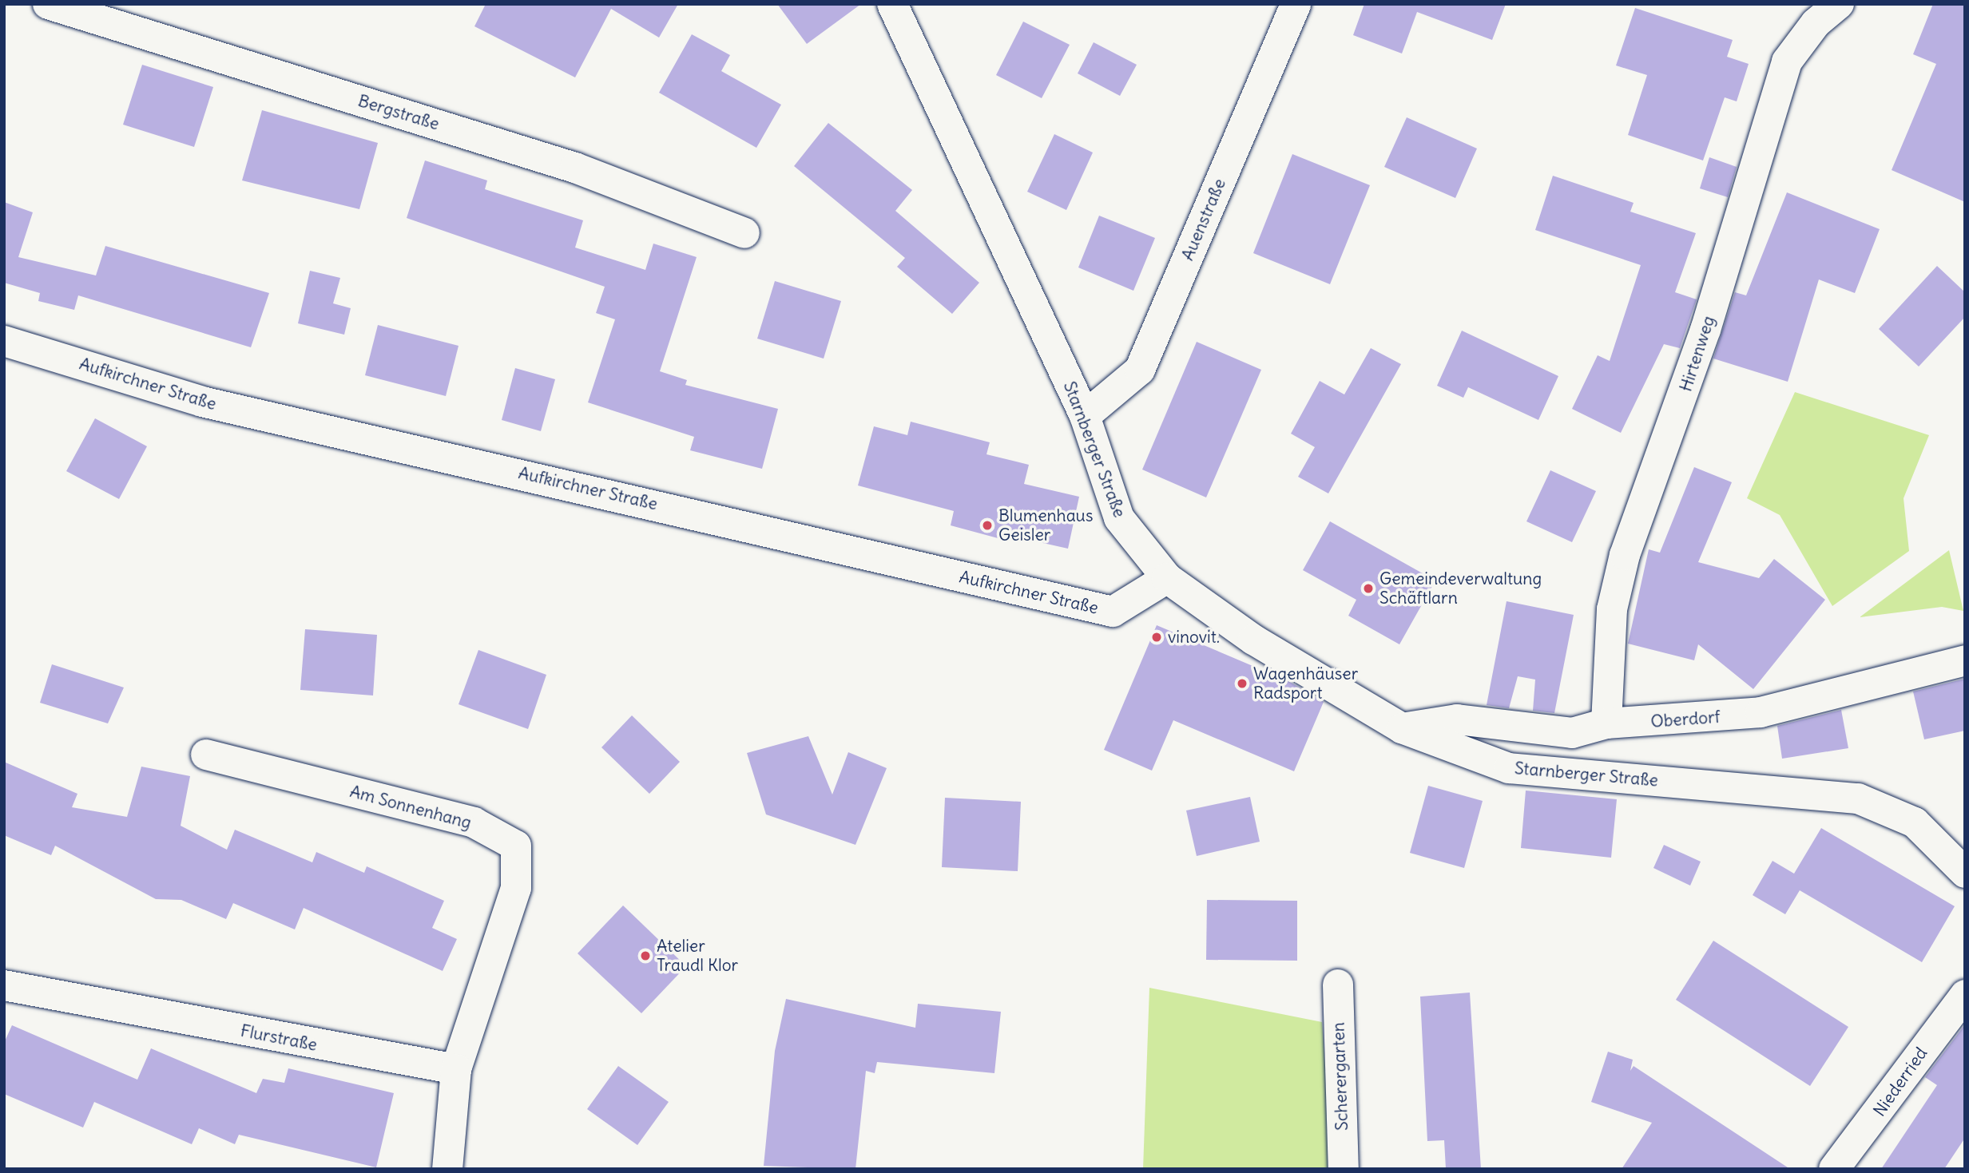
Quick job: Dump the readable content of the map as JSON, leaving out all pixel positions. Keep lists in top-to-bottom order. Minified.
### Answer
{"streets":{"street":["Bergstraße","Auenstraße","Hirtenweg","Aufkirchner Straße","Starnberger Straße","Oberdorf","Am Sonnenhang","Flurstraße","Scherergarten","Niederried"]},"crossings":[["Auenstraße","Starnberger Straße"],["Hirtenweg","Oberdorf"],["Aufkirchner Straße","Starnberger Straße"],["Starnberger Straße","Oberdorf"],["Am Sonnenhang","Flurstraße"]],"places":["Blumenhaus Geisler","Gemeindeverwaltung Schäftlarn","vinovit.","Wagenhäuser Radsport","Atelier Traudl Klor"]}
